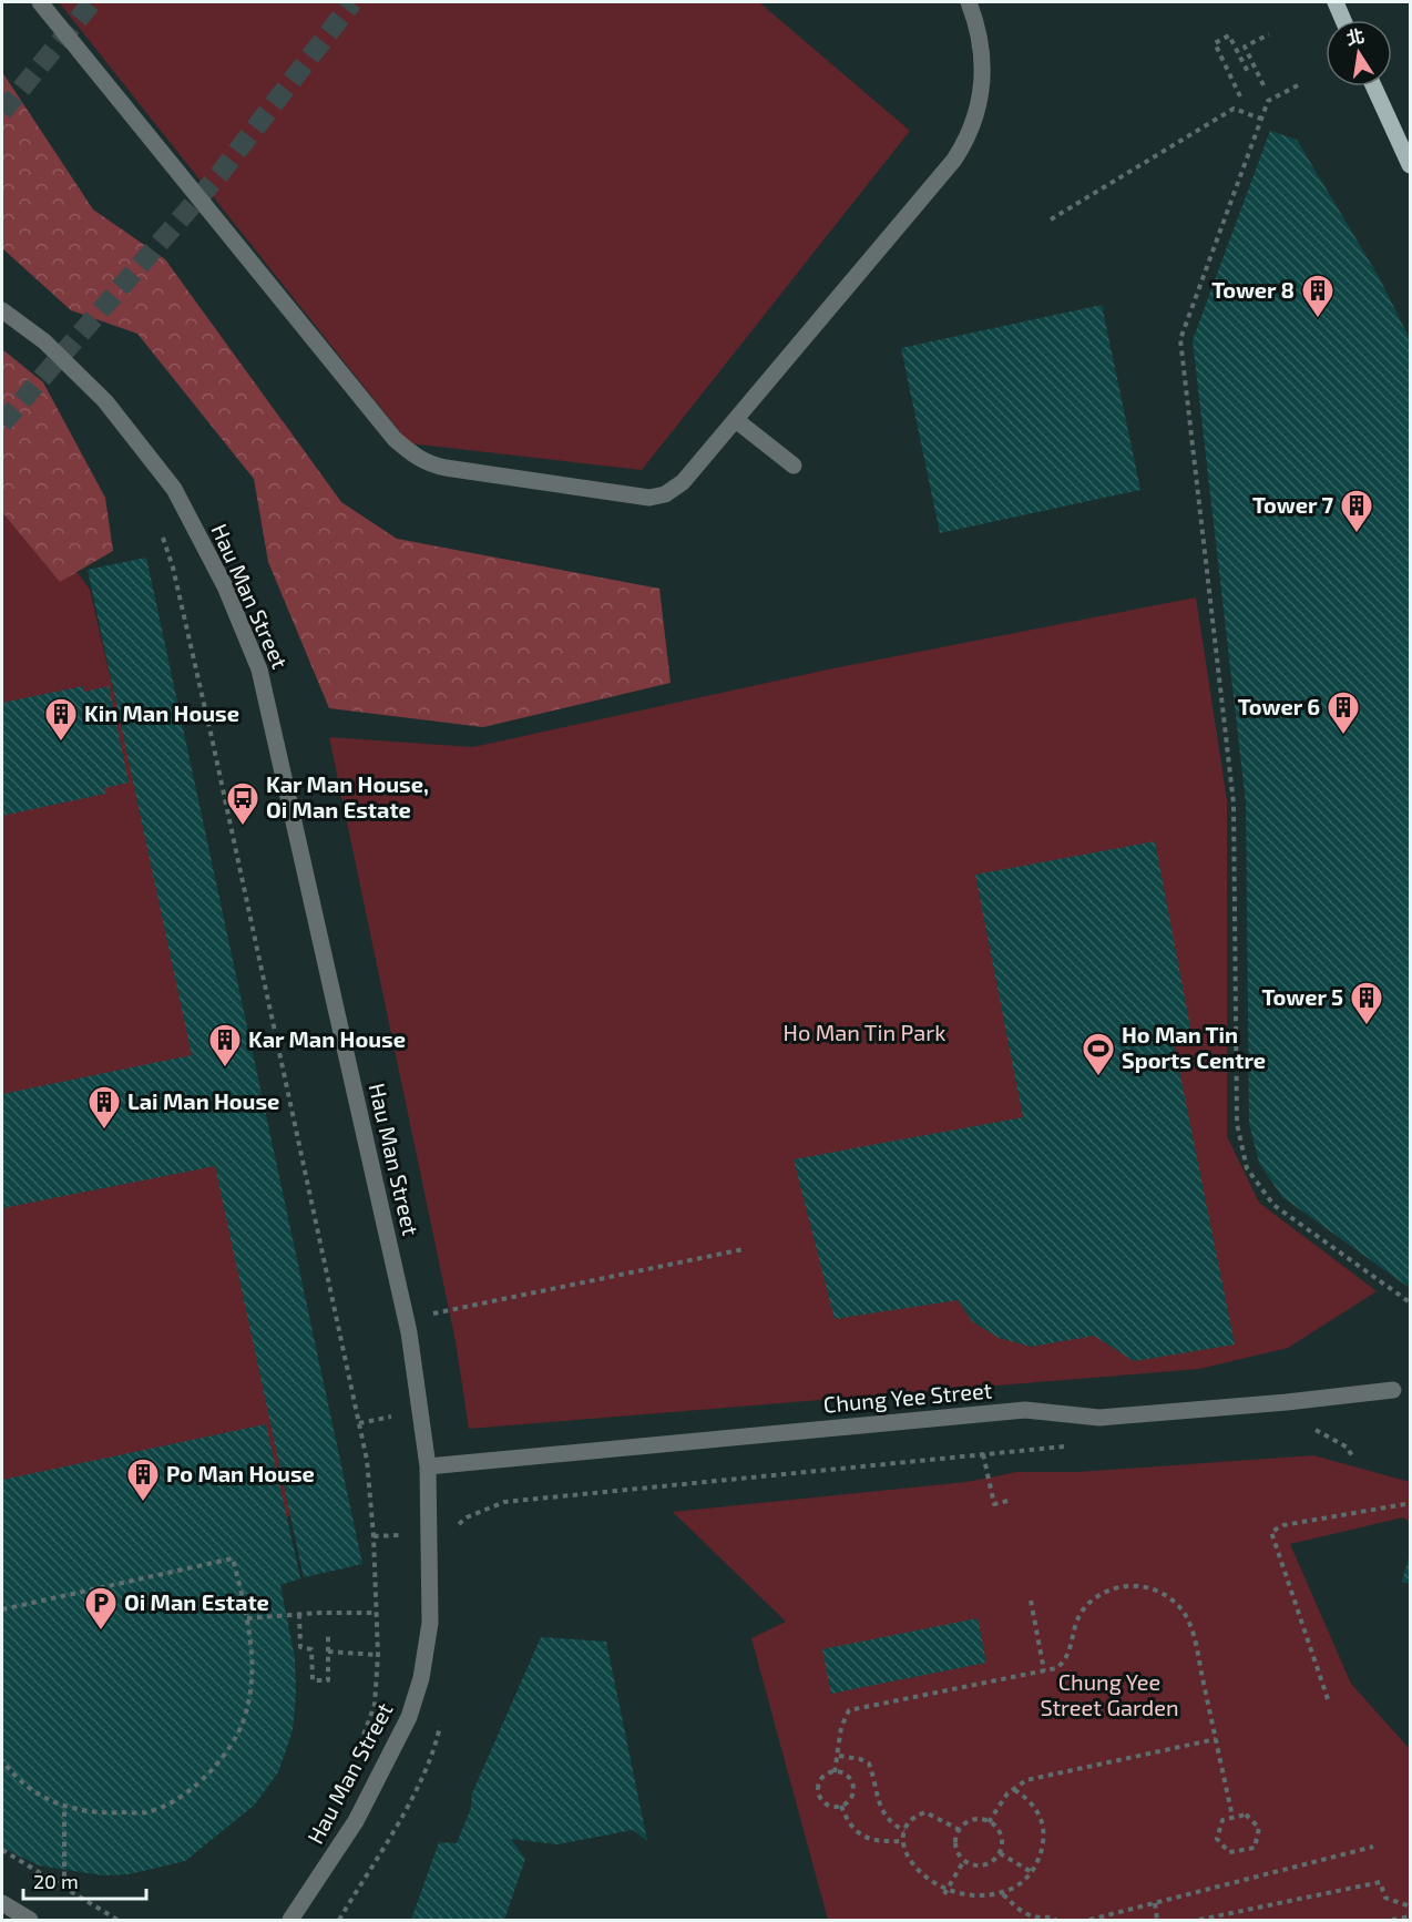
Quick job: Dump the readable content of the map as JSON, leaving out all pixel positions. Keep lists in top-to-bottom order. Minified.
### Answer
{"streets":{"street":["Hau Man Street","Chung Yee Street"]},"crossings":[["Hau Man Street","Chung Yee Street"]],"parks":["Ho Man Tin Park","Chung Yee Street Garden"],"places":{"building":["Tower 8","Tower 7","Tower 6","Kin Man House","Tower 5","Kar Man House","Lai Man House","Po Man House"],"bus stop":["Kar Man House, Oi Man Estate"],"sports":["Ho Man Tin Sports Centre"],"parking":["Oi Man Estate"]},"scale_bar":"20 m","north":"top"}
